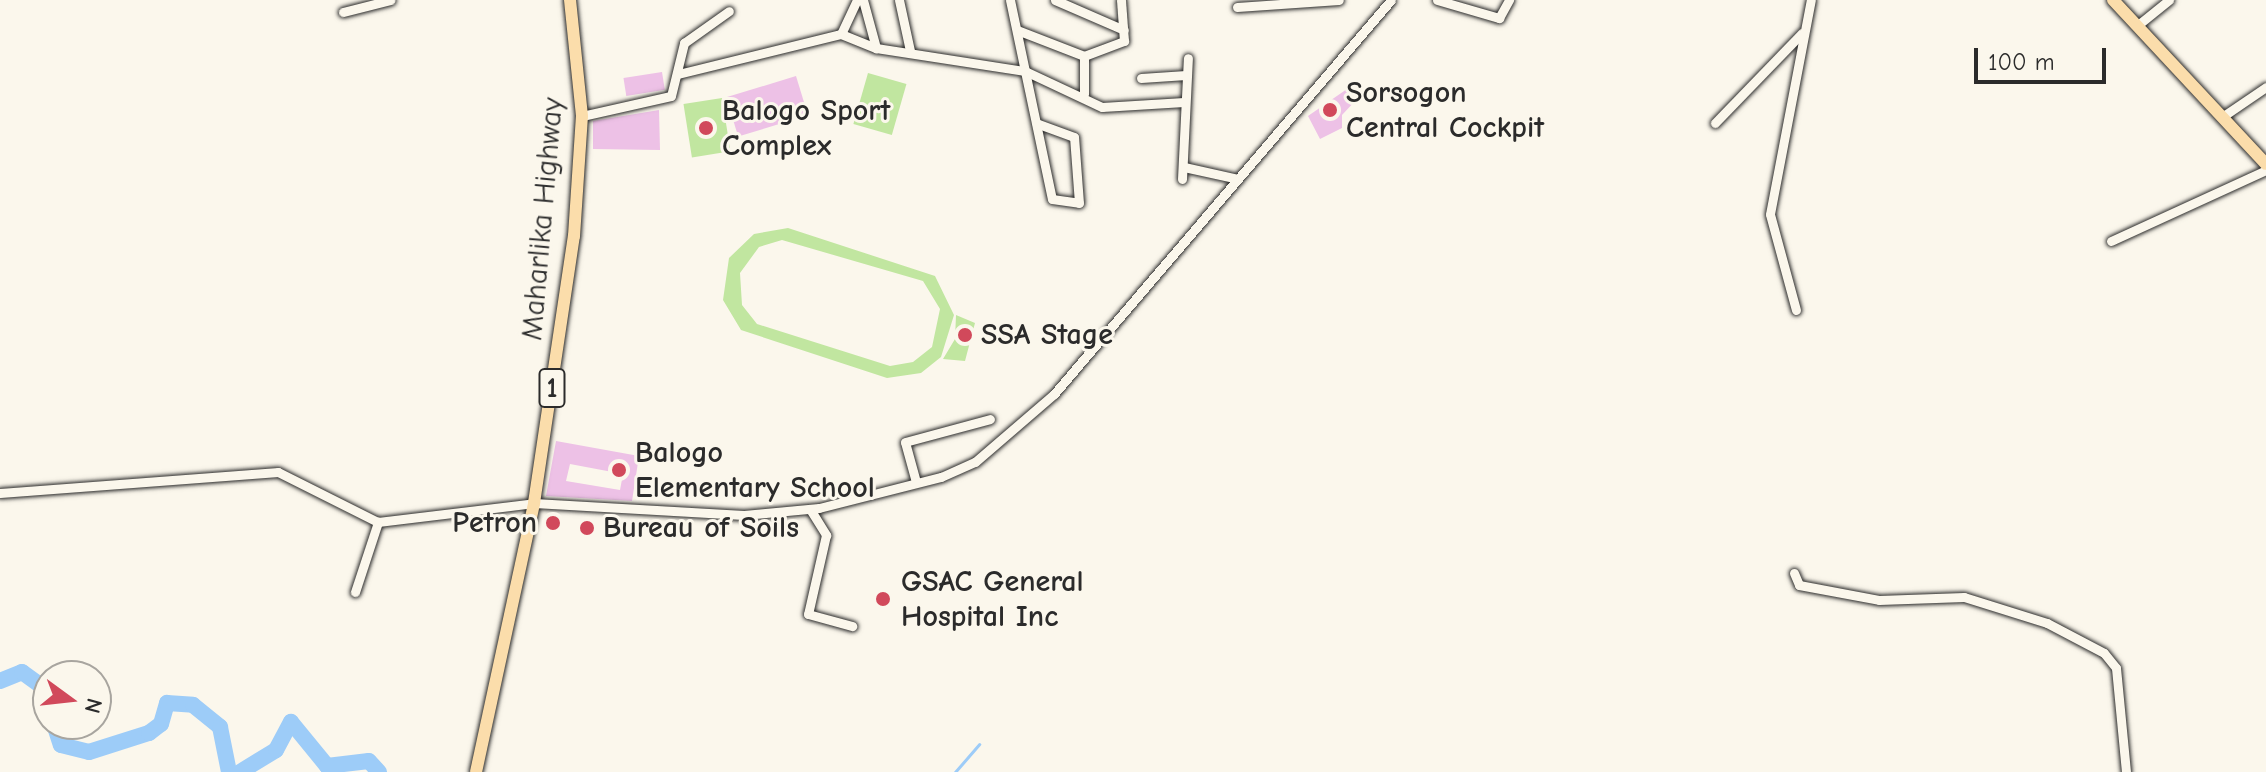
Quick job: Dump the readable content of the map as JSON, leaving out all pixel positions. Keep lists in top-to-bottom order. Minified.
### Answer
{"streets":{"main road":["Maharlika Highway","1"]},"places":["Sorsogon Central Cockpit","Balogo Sport Complex","SSA Stage","Balogo Elementary School","Petron","Bureau of Soils","GSAC General Hospital Inc"],"scale_bar":"100 m","north":"right"}
